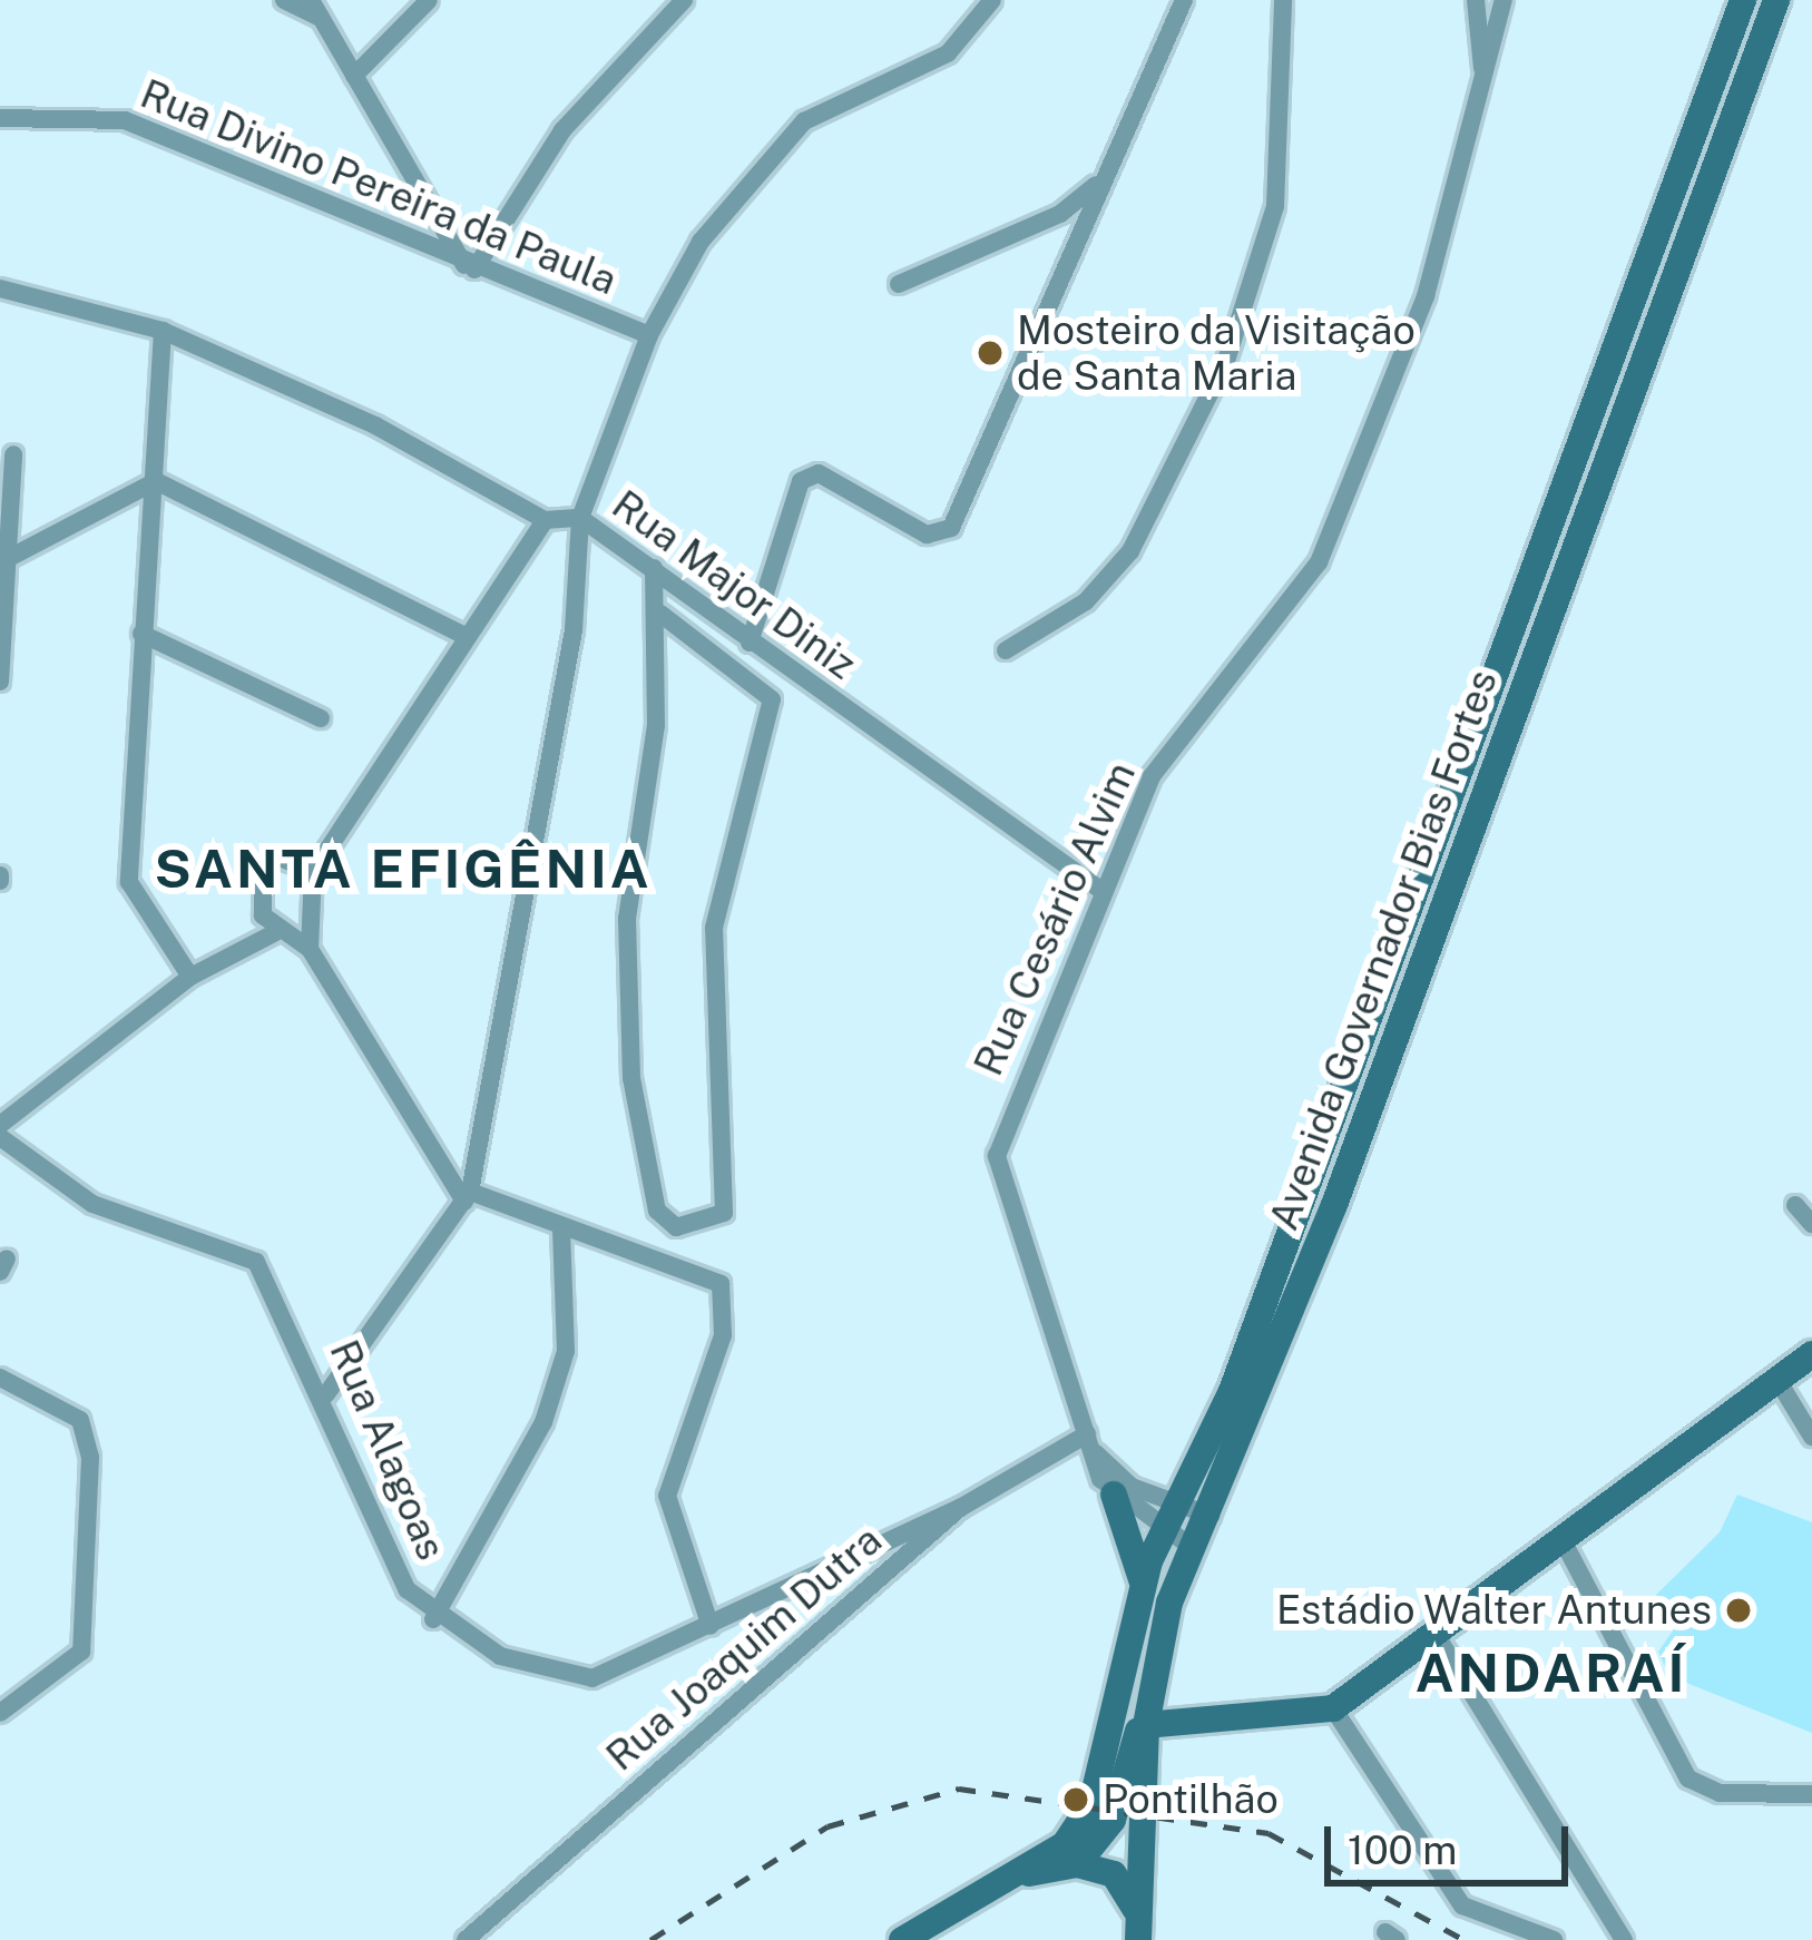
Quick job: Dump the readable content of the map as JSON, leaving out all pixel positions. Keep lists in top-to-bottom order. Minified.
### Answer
{"streets":{"main road":["Avenida Governador Bias Fortes"],"street":["Rua Divino Pereira da Paula","Rua Major Diniz","Rua Cesário Alvim","Rua Alagoas","Rua Joaquim Dutra"]},"crossings":[["Rua Major Diniz","Rua Cesário Alvim"],["Rua Cesário Alvim","Rua Joaquim Dutra"],["Rua Alagoas","Rua Joaquim Dutra"]],"districts":["SANTA EFIGÊNIA","ANDARAÍ"],"places":["Mosteiro da Visitação de Santa Maria","Estádio Walter Antunes","Pontilhão"],"scale_bar":"100 m"}
